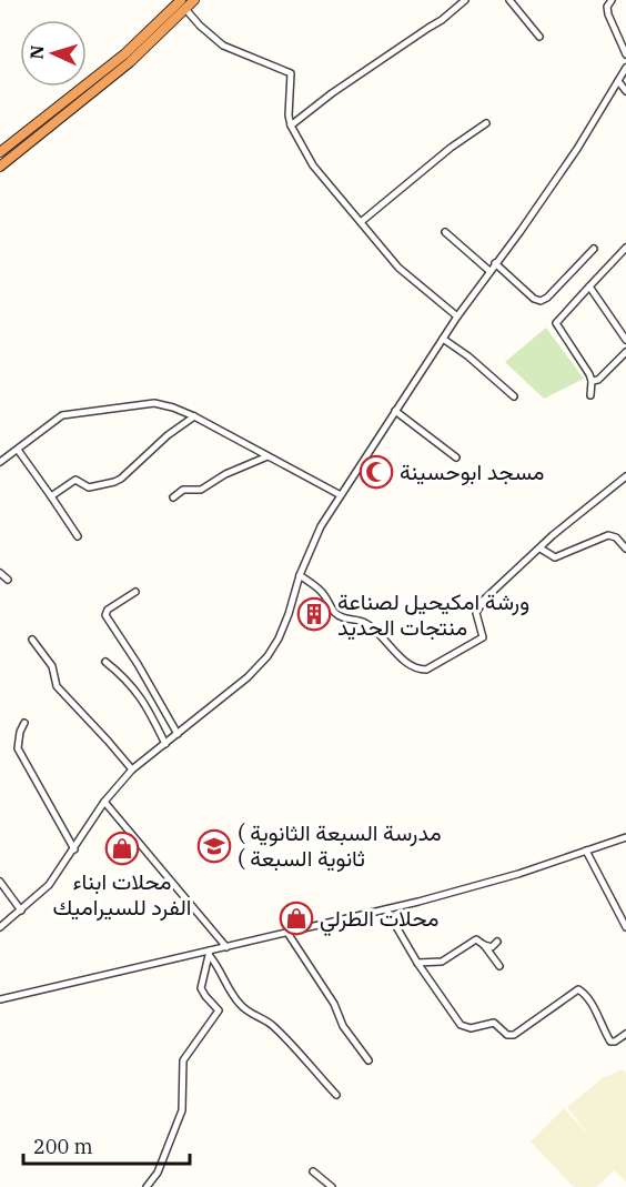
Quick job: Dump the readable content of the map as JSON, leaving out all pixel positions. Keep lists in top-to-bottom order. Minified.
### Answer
{"places":{"mosque":["مسجد ابوحسينة"],"building":["ورشة امكيحيل لصناعة منتجات الحديد"],"school or university":["( مدرسة السبعة الثانوية ( ثانوية السبعة"],"shop":["محلات ابناء الفرد للسيراميك","محلات الطرلي"]},"scale_bar":"200 m","north":"left"}
